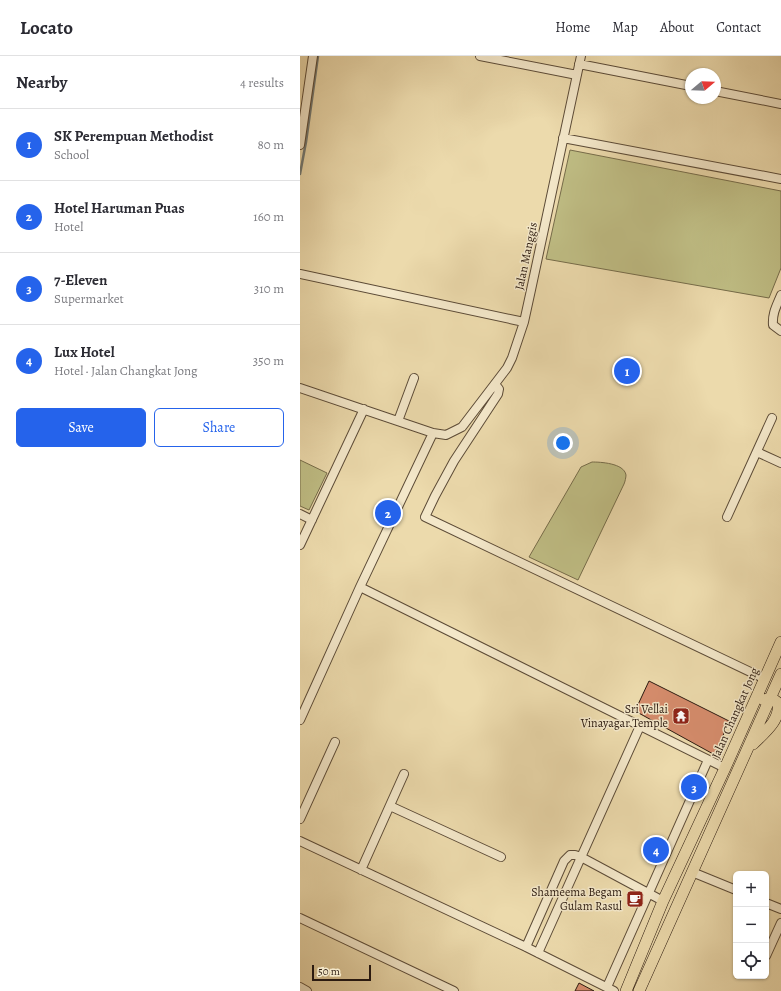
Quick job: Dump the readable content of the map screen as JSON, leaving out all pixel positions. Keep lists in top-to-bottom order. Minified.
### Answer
{"streets":{"highway":["Jalan Changkat Jong"],"street":["Jalan Manggis"]},"places":{"temple":["Sri Vellai Vinayagar Temple"],"cafe":["Shameema Begam Gulam Rasul"]},"scale_bar":"50 m","north":"right","page":{"header":"Locato","nav":["Home","Map","About","Contact"],"heading":["Nearby","4 results"],"list":[{"mark":"1","name":"SK Perempuan Methodist","note":"School","value":"80 m"},{"mark":"2","name":"Hotel Haruman Puas","note":"Hotel","value":"160 m"},{"mark":"3","name":"7-Eleven","note":"Supermarket","value":"310 m"},{"mark":"4","name":"Lux Hotel","note":"Hotel · Jalan Changkat Jong","value":"350 m"}],"pins":["1","2","3","4"],"buttons":["Save","Share"],"map_buttons":["+","−"],"scale":"50 m"}}
